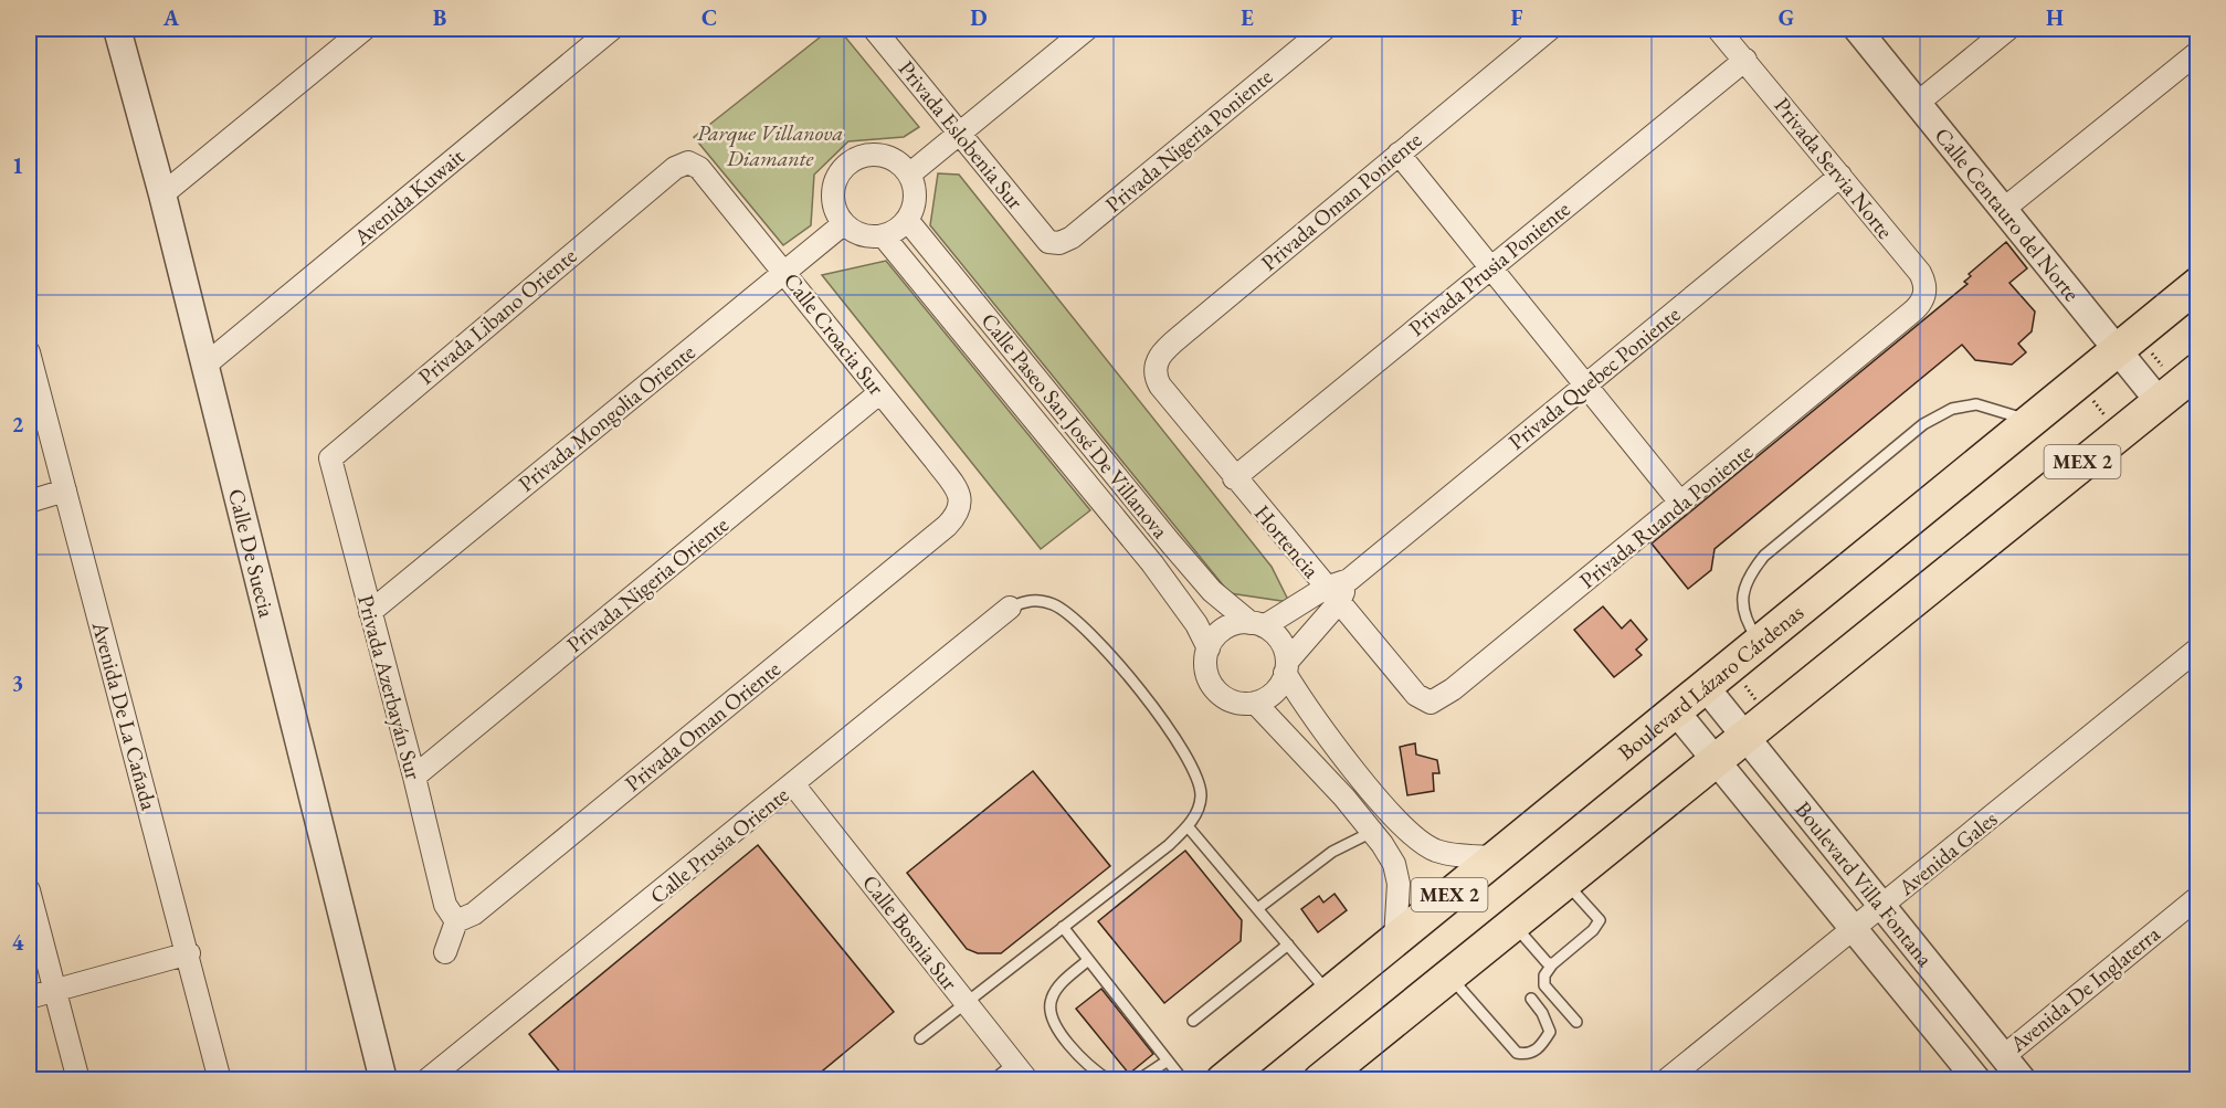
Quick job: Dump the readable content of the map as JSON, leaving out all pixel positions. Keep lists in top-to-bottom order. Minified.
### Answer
{"streets":{"main road":["MEX 2","Boulevard Lázaro Cárdenas"],"street":["Privada Eslobenia Sur","Privada Nigeria Poniente","Privada Servia Norte","Avenida Kuwait","Privada Oman Poniente","Calle Centauro del Norte","Privada Prusia Poniente","Privada Libano Oriente","Calle Croacia Sur","Privada Quebec Poniente","Privada Mongolia Oriente","Calle Paseo San José De Villanova","Privada Ruanda Poniente","Hortencia","Calle De Suecia","Privada Nigeria Oriente","Privada Azerbayán Sur","Avenida De La Cañada","Privada Oman Oriente","Calle Prusia Oriente","Avenida Gales","Boulevard Villa Fontana","Calle Bosnia Sur","Avenida De Inglaterra"]},"crossings":[["Privada Eslobenia Sur","Privada Nigeria Poniente"],["Privada Servia Norte","Privada Prusia Poniente"],["Privada Servia Norte","Privada Quebec Poniente"],["Privada Servia Norte","Privada Ruanda Poniente"],["Avenida Kuwait","Calle De Suecia"],["Privada Oman Poniente","Hortencia"],["Calle Centauro del Norte","MEX 2"],["Calle Centauro del Norte","Boulevard Lázaro Cárdenas"],["Privada Prusia Poniente","Hortencia"],["Privada Libano Oriente","Calle Croacia Sur"],["Privada Libano Oriente","Privada Azerbayán Sur"],["Calle Croacia Sur","Privada Mongolia Oriente"],["Calle Croacia Sur","Privada Nigeria Oriente"],["Calle Croacia Sur","Privada Oman Oriente"],["Privada Quebec Poniente","Calle Paseo San José De Villanova"],["Privada Quebec Poniente","Hortencia"],["Privada Mongolia Oriente","Calle Paseo San José De Villanova"],["Privada Mongolia Oriente","Privada Azerbayán Sur"],["MEX 2","Boulevard Villa Fontana"],["Privada Ruanda Poniente","Hortencia"],["Privada Nigeria Oriente","Privada Azerbayán Sur"],["Boulevard Lázaro Cárdenas","Boulevard Villa Fontana"],["Privada Azerbayán Sur","Privada Oman Oriente"],["Calle Prusia Oriente","Calle Bosnia Sur"],["Avenida Gales","Boulevard Villa Fontana"],["Boulevard Villa Fontana","Avenida De Inglaterra"]],"parks":["Parque Villanova Diamante"],"grid":{"columns":["A","B","C","D","E","F","G","H"],"rows":["1","2","3","4"]}}
